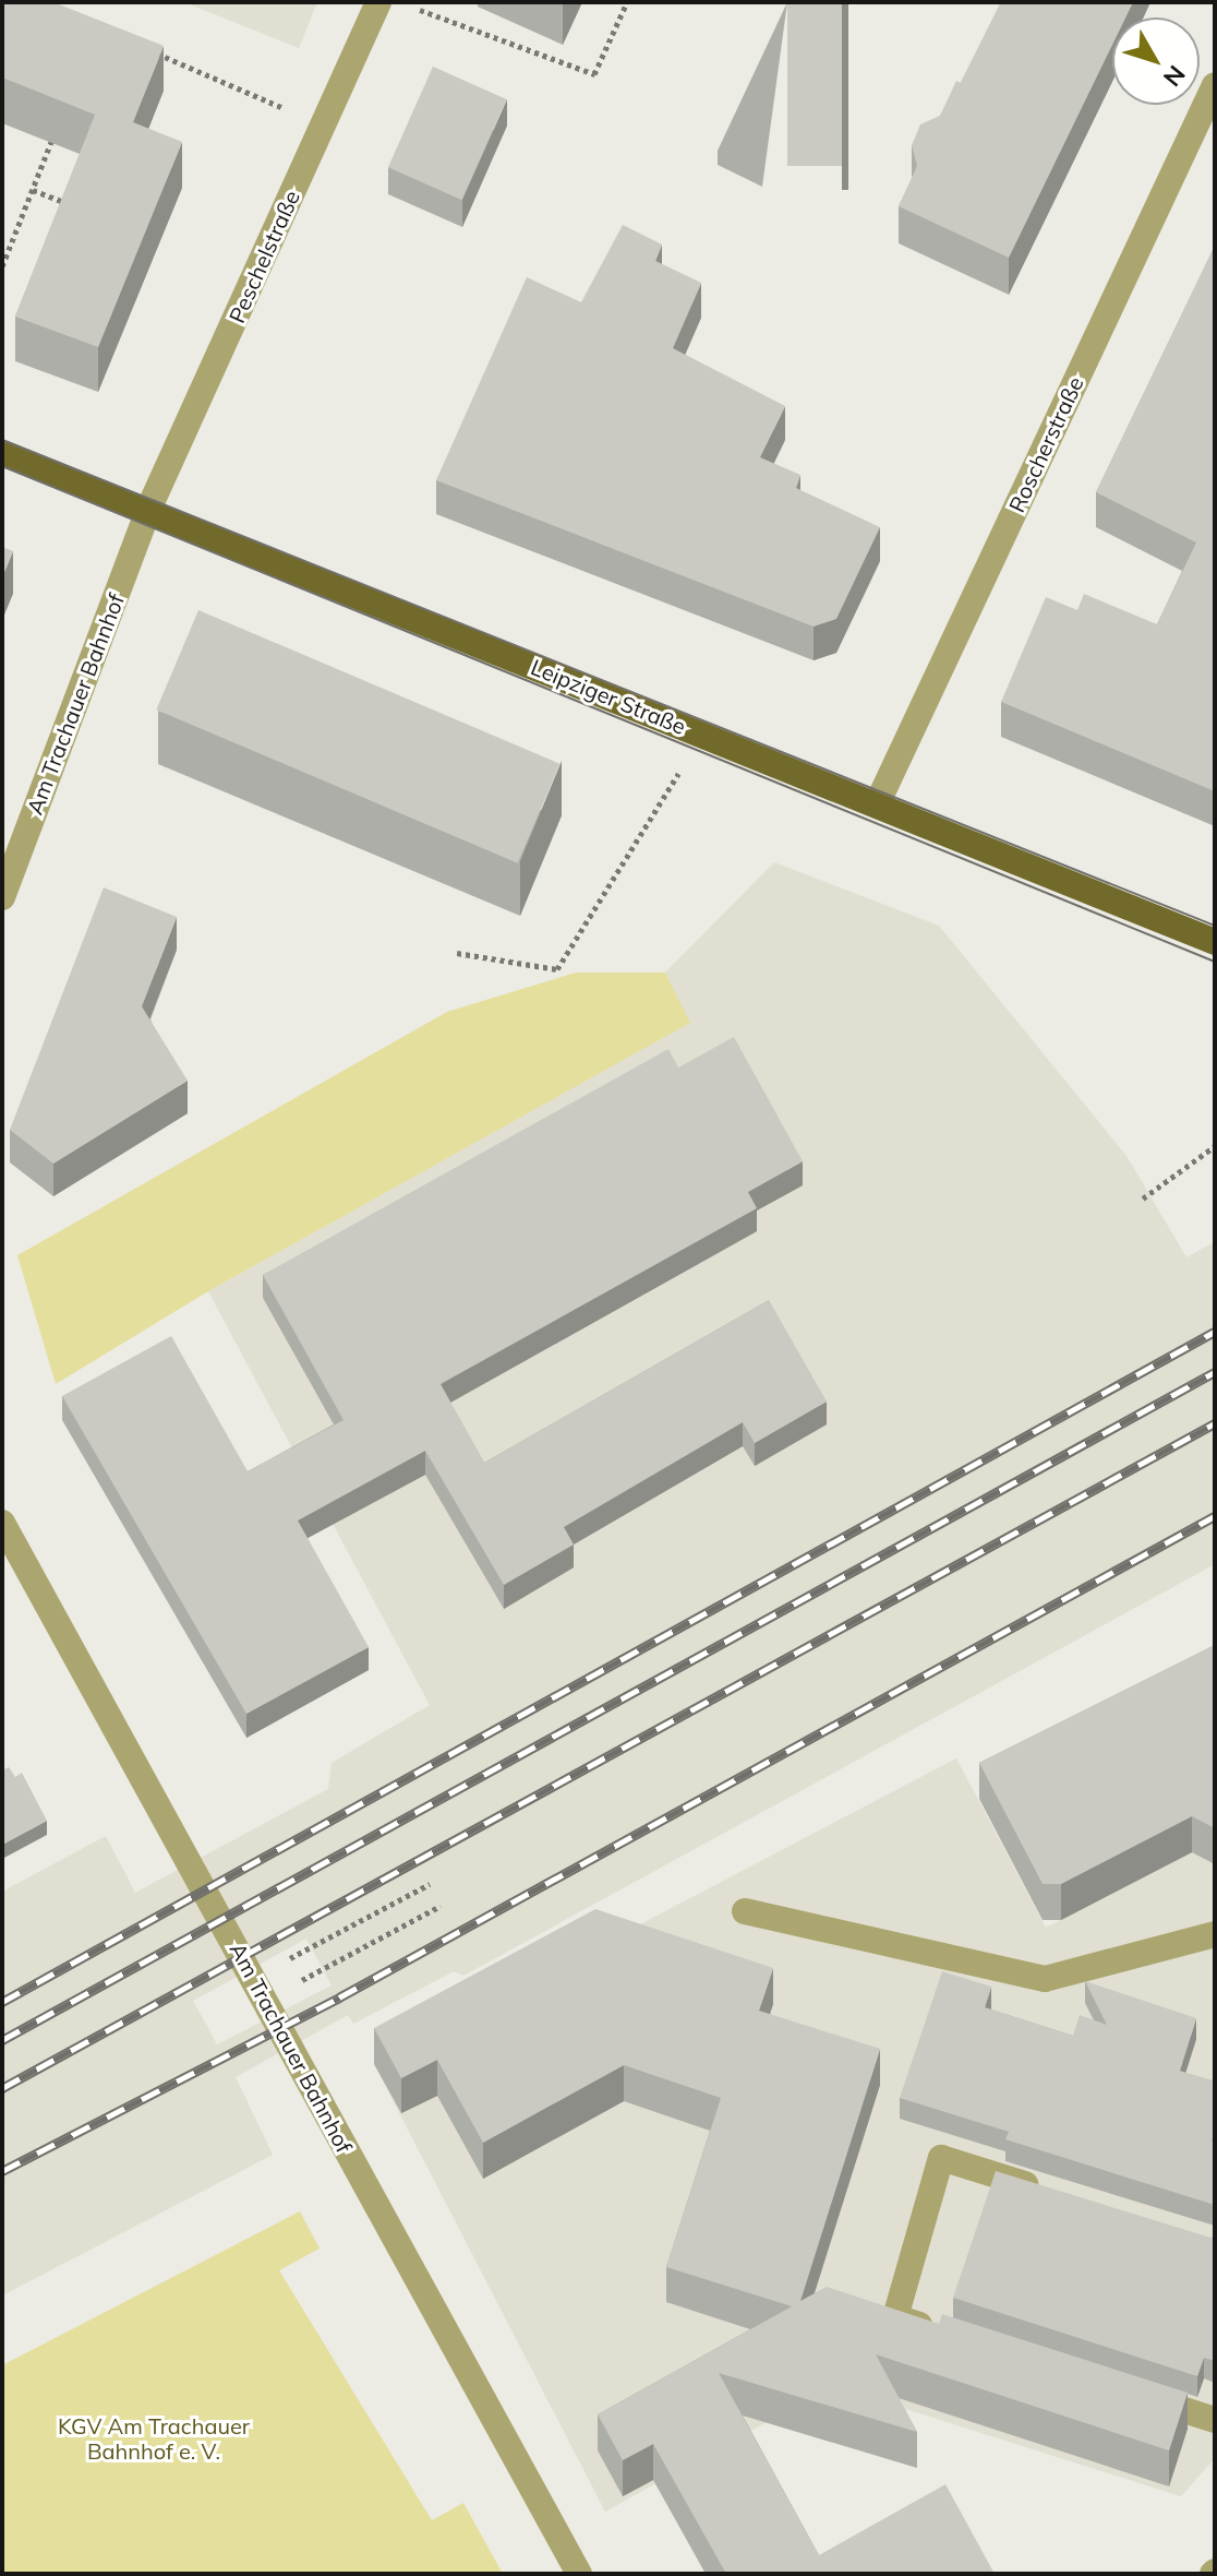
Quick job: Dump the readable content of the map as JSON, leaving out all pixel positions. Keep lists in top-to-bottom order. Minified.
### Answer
{"streets":{"main road":["Leipziger Straße"],"street":["Peschelstraße","Roscherstraße","Am Trachauer Bahnhof"]},"crossings":[["Peschelstraße","Leipziger Straße"],["Peschelstraße","Am Trachauer Bahnhof"],["Roscherstraße","Leipziger Straße"],["Leipziger Straße","Am Trachauer Bahnhof"]],"parks":["KGV Am Trachauer Bahnhof e. V."],"north":"bottom right"}
